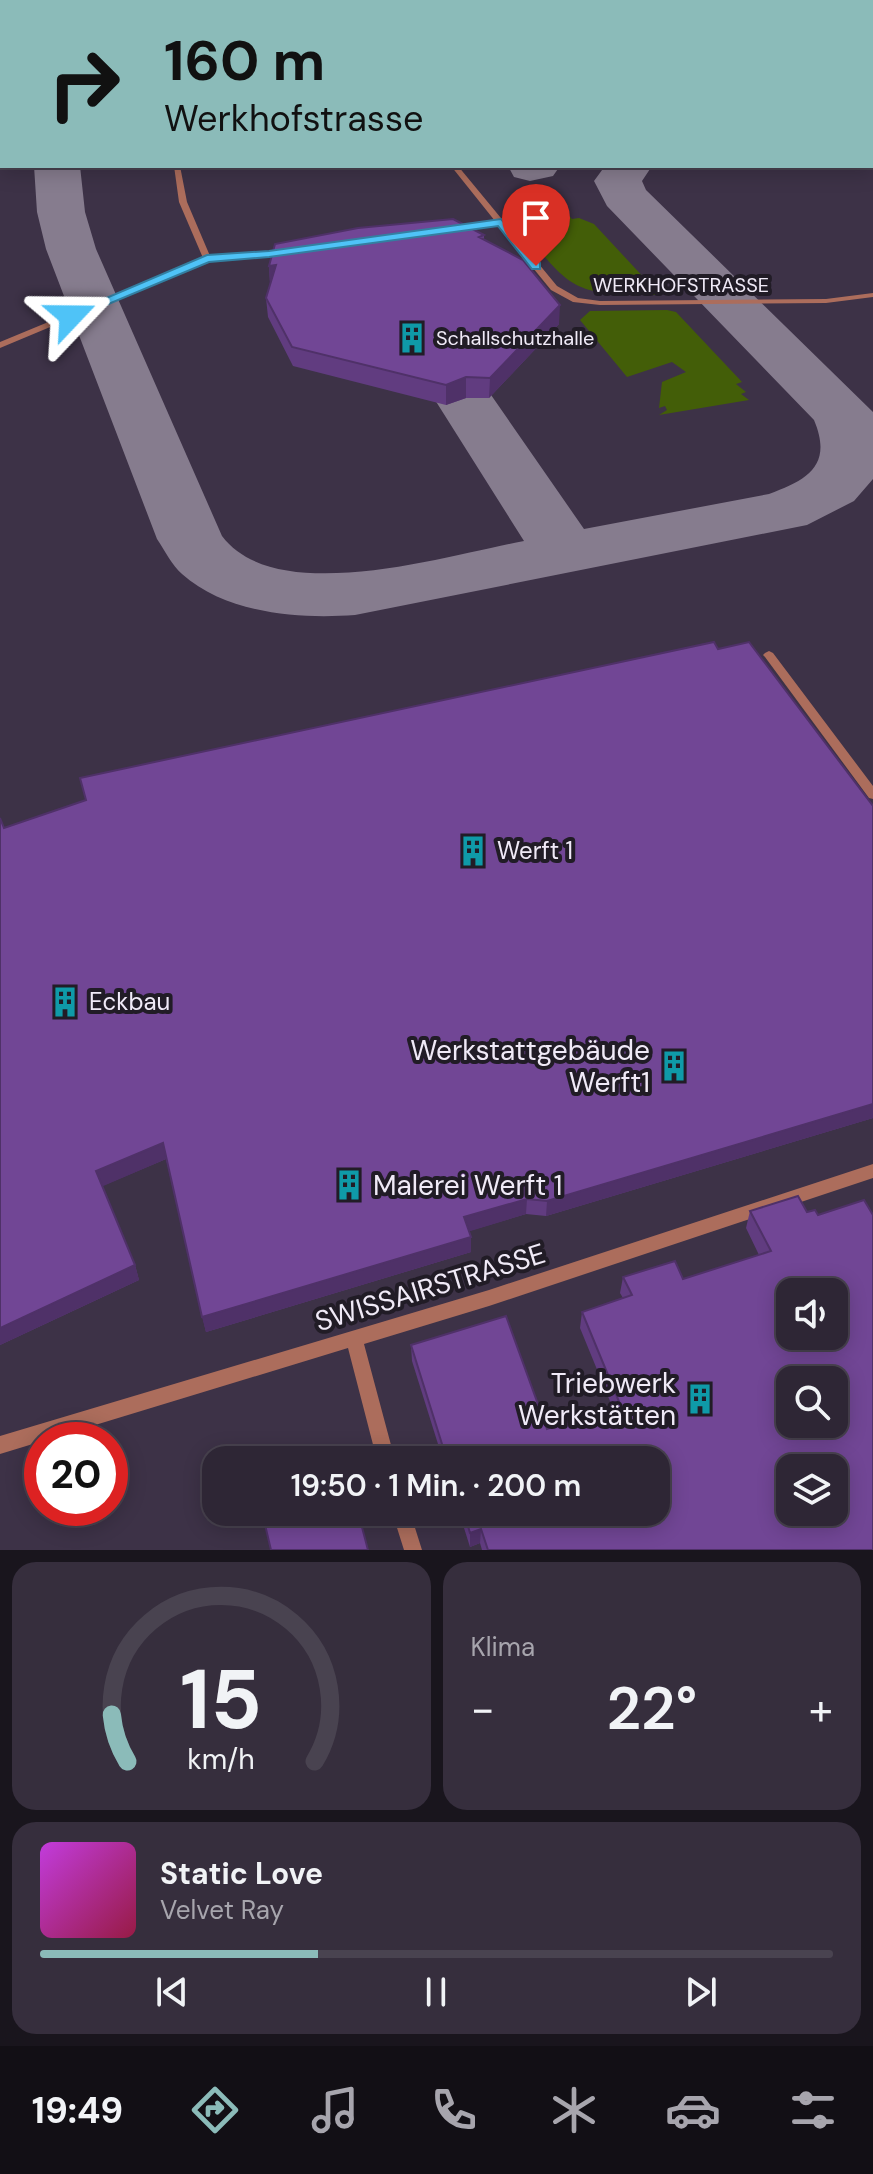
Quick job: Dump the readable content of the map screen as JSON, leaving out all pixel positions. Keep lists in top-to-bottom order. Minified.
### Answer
{"streets":{"lane":["WERKHOFSTRASSE","SWISSAIRSTRASSE"]},"places":{"building":["Schallschutzhalle","Werft 1","Eckbau","Werkstattgebäude Werft1","Malerei Werft 1","Triebwerk Werkstätten"]},"page":{"turn":["160 m","Werkhofstrasse"],"limit":"20","trip":"19:50 · 1 Min. · 200 m","tile":"Klima","heat":["−","22°","+"],"song":["Static Love","Velvet Ray"],"tabs":"19:49","gauge":["15","km/h"]}}
